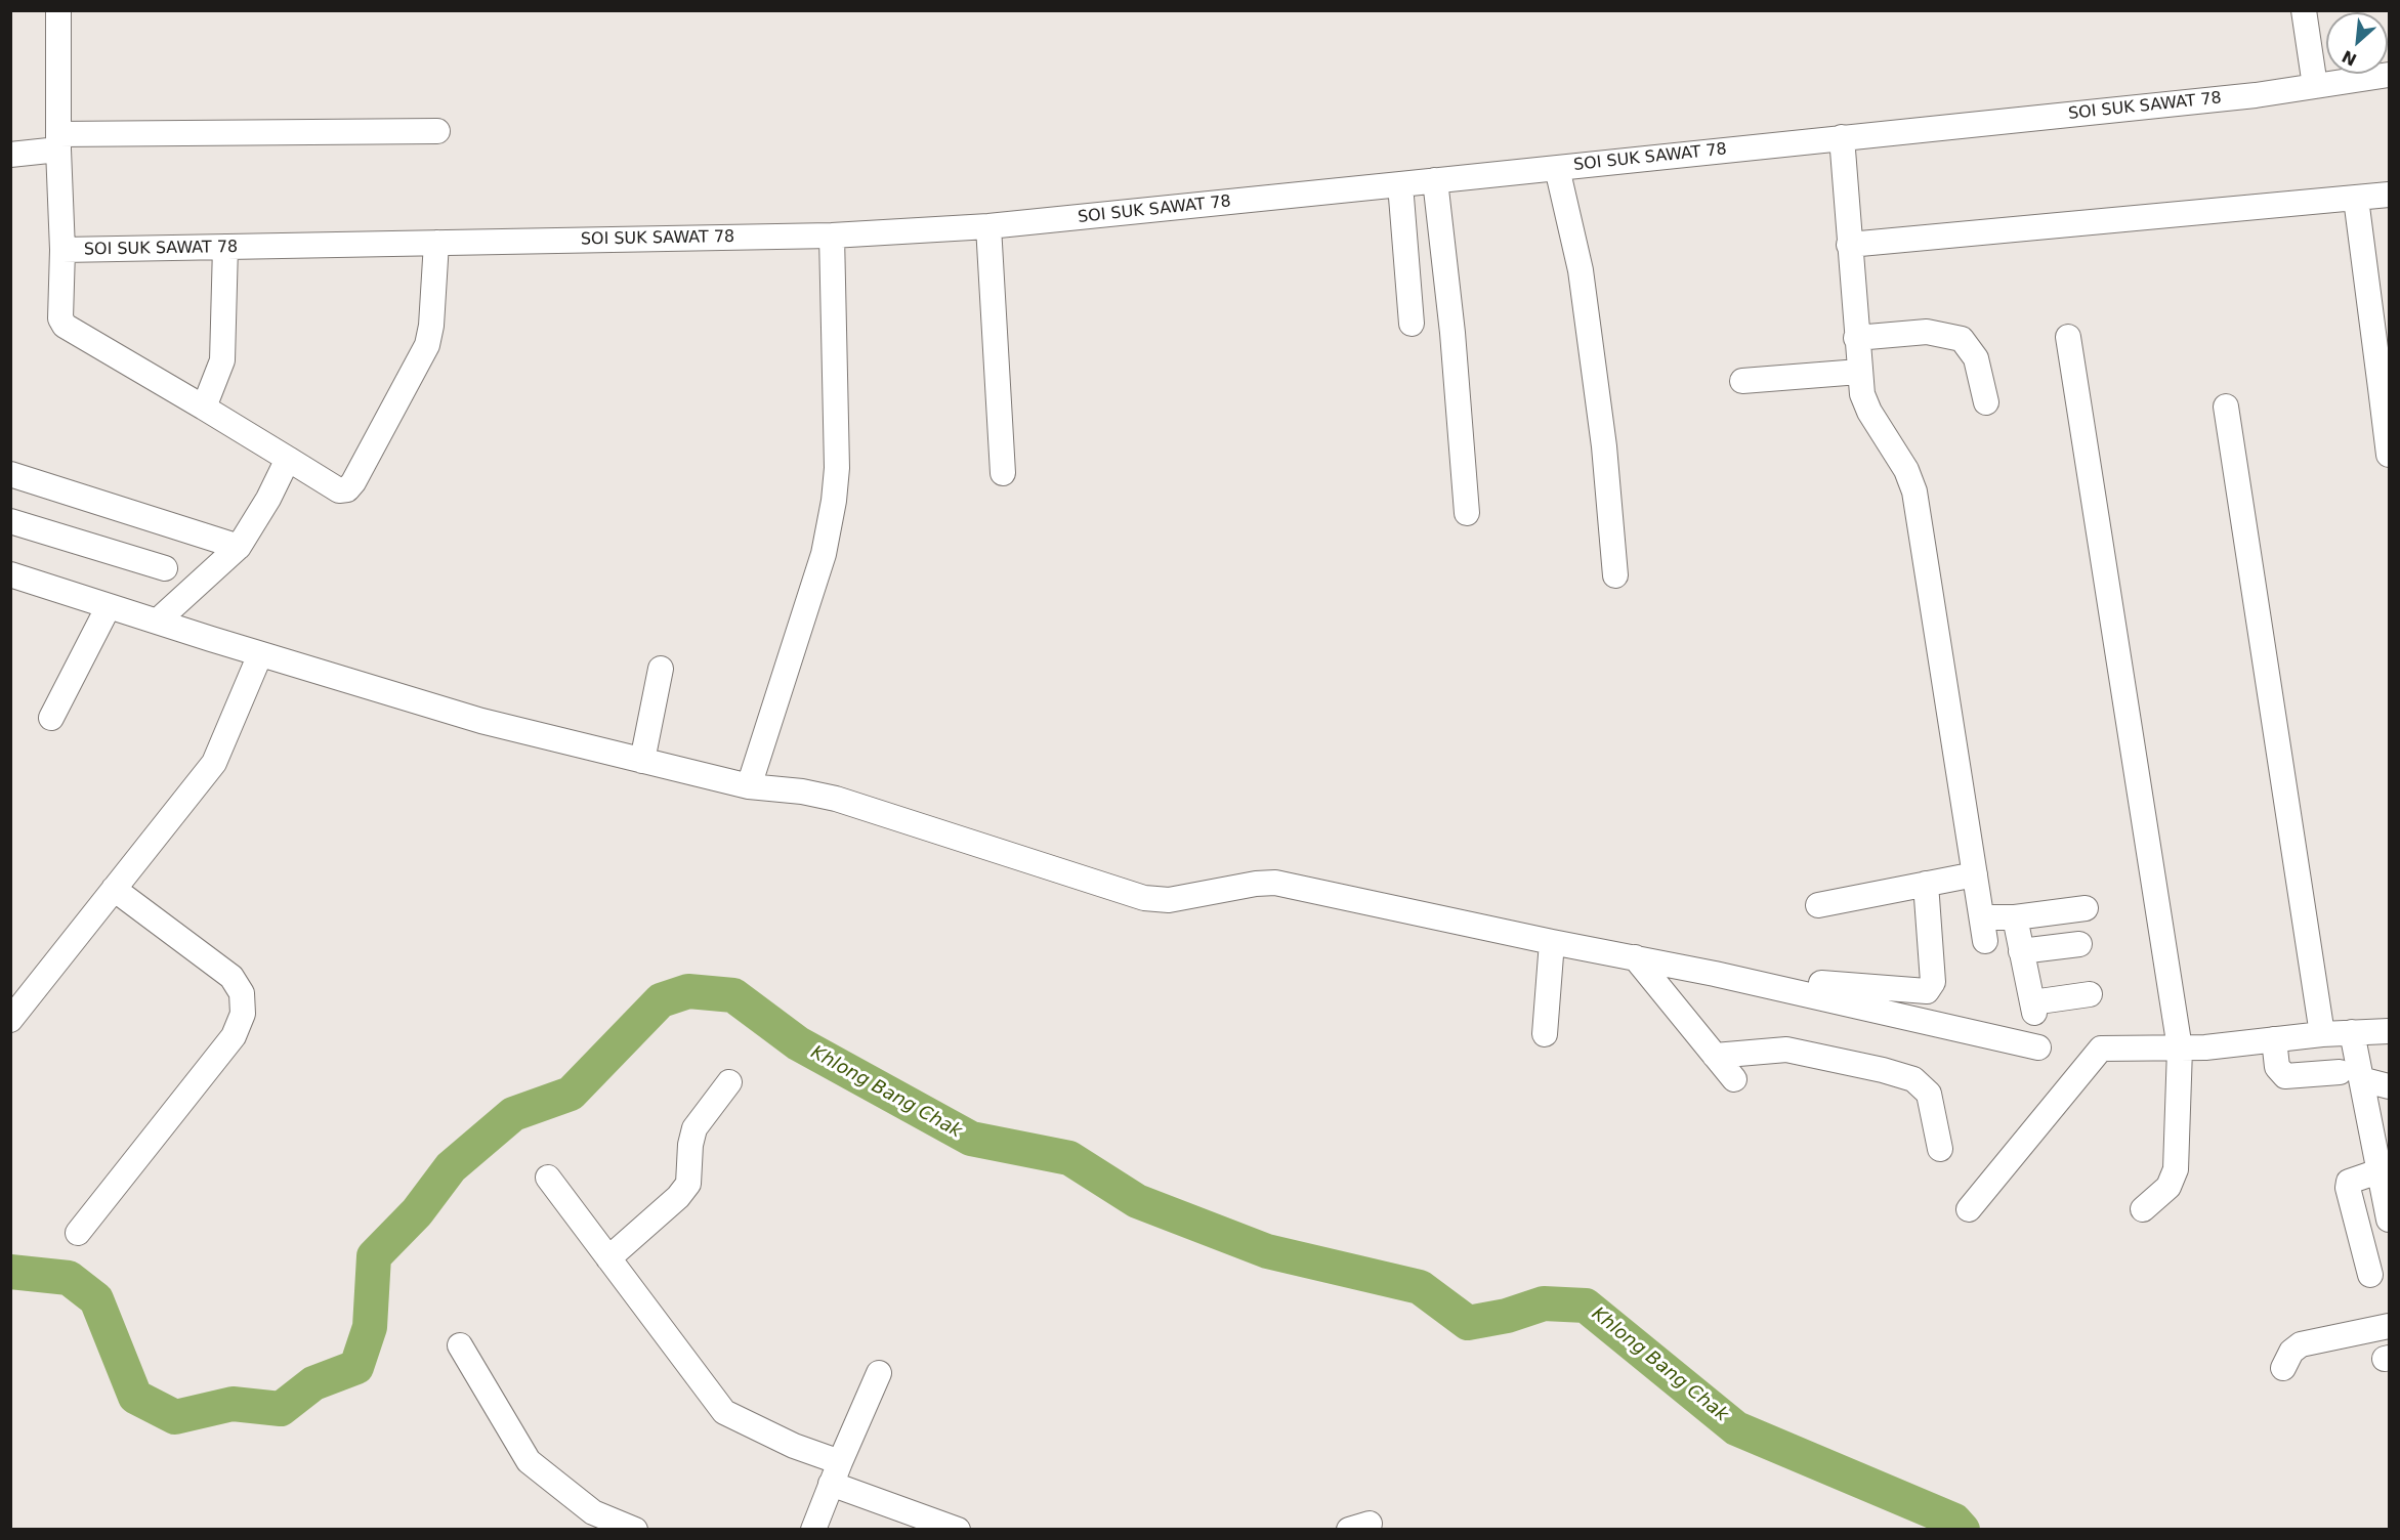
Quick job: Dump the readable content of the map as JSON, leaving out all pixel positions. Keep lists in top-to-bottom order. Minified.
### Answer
{"streets":{"street":["SOI SUK SAWAT 78"]},"water":["Khlong Bang Chak"],"north":"bottom left"}
